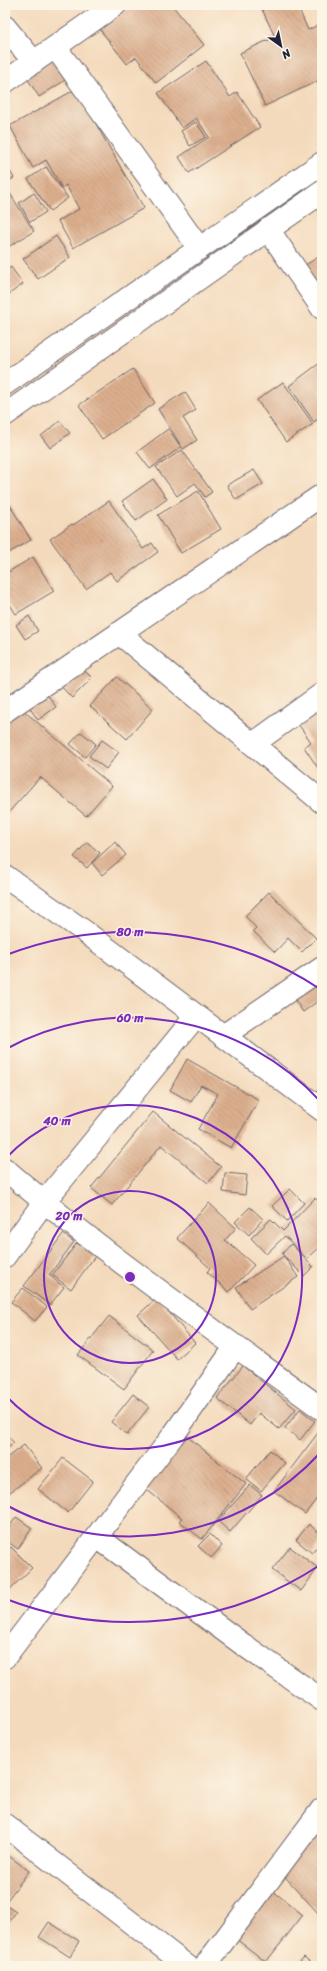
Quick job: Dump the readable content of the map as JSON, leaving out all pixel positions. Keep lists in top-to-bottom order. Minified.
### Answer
{"north":"bottom right","rings":["80 m","60 m","40 m","20 m"]}
